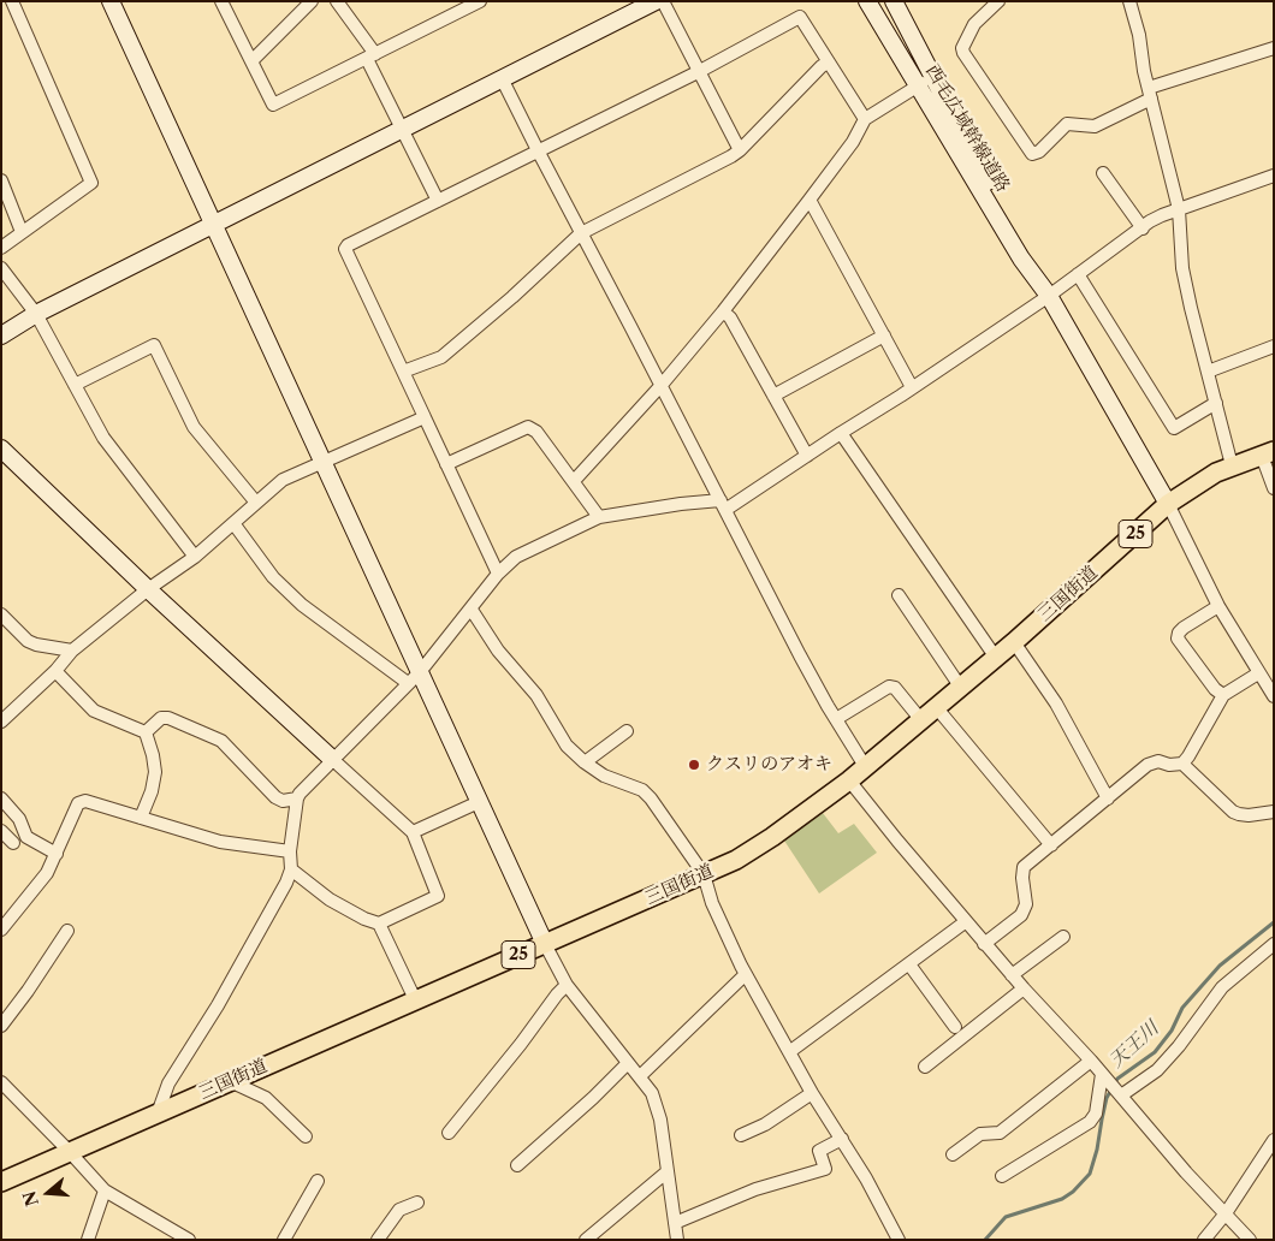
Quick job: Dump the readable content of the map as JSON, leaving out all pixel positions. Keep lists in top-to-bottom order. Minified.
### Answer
{"streets":{"main road":["25","三国街道"],"street":["西毛広域幹線道路"]},"crossings":[["西毛広域幹線道路","三国街道"]],"water":["天王川"],"places":["クスリのアオキ"],"north":"left"}
